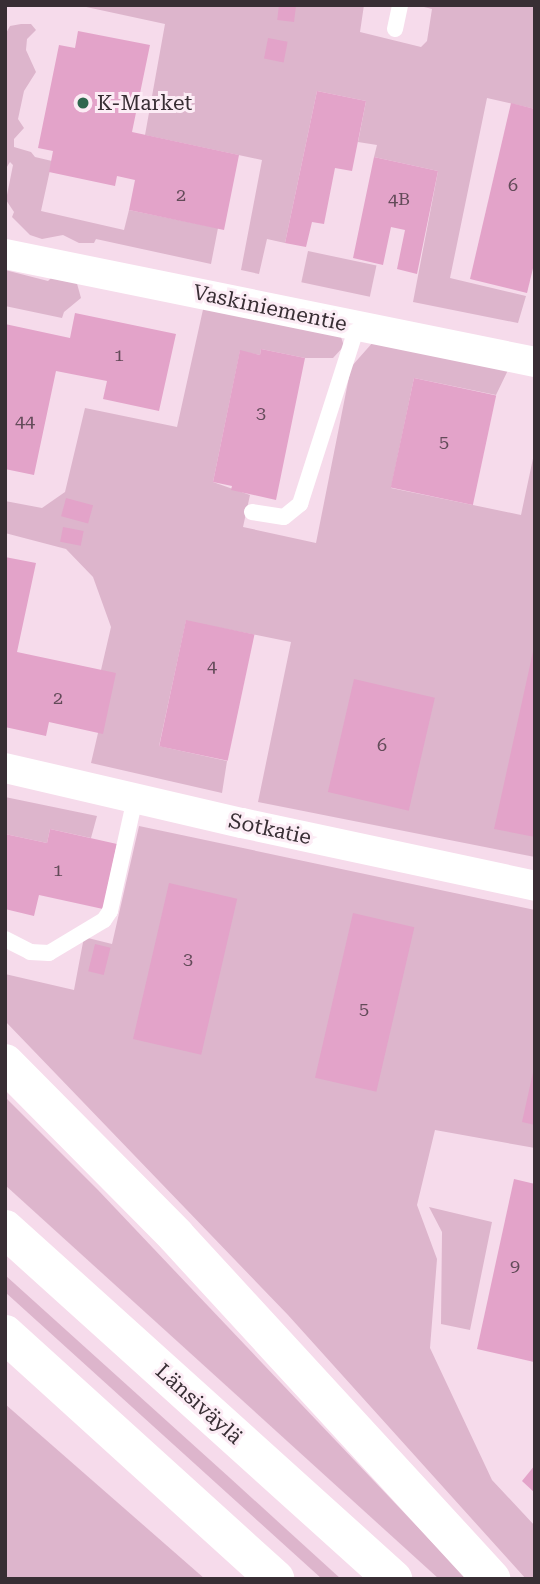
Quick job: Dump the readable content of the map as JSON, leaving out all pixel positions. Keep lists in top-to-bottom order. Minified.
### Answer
{"streets":{"highway":["Länsiväylä"],"street":["Vaskiniementie","Sotkatie"]},"places":["K-Market"],"house_numbers":["6","2","4B","1","3","44","5","4","2","6","1","3","5","9"]}
